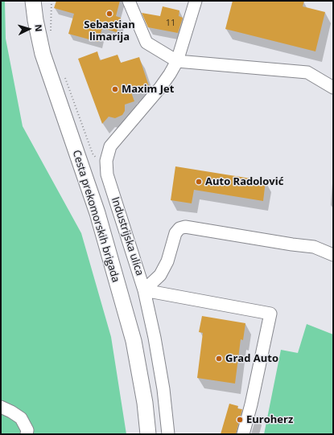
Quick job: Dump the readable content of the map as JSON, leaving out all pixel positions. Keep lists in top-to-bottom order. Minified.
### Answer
{"streets":{"main road":["Cesta prekomorskih brigada"],"street":["Industrijska ulica"]},"places":["Sebastian limarija","Maxim Jet","Auto Radolović","Grad Auto","Euroherz"],"house_numbers":["11"],"north":"right"}
